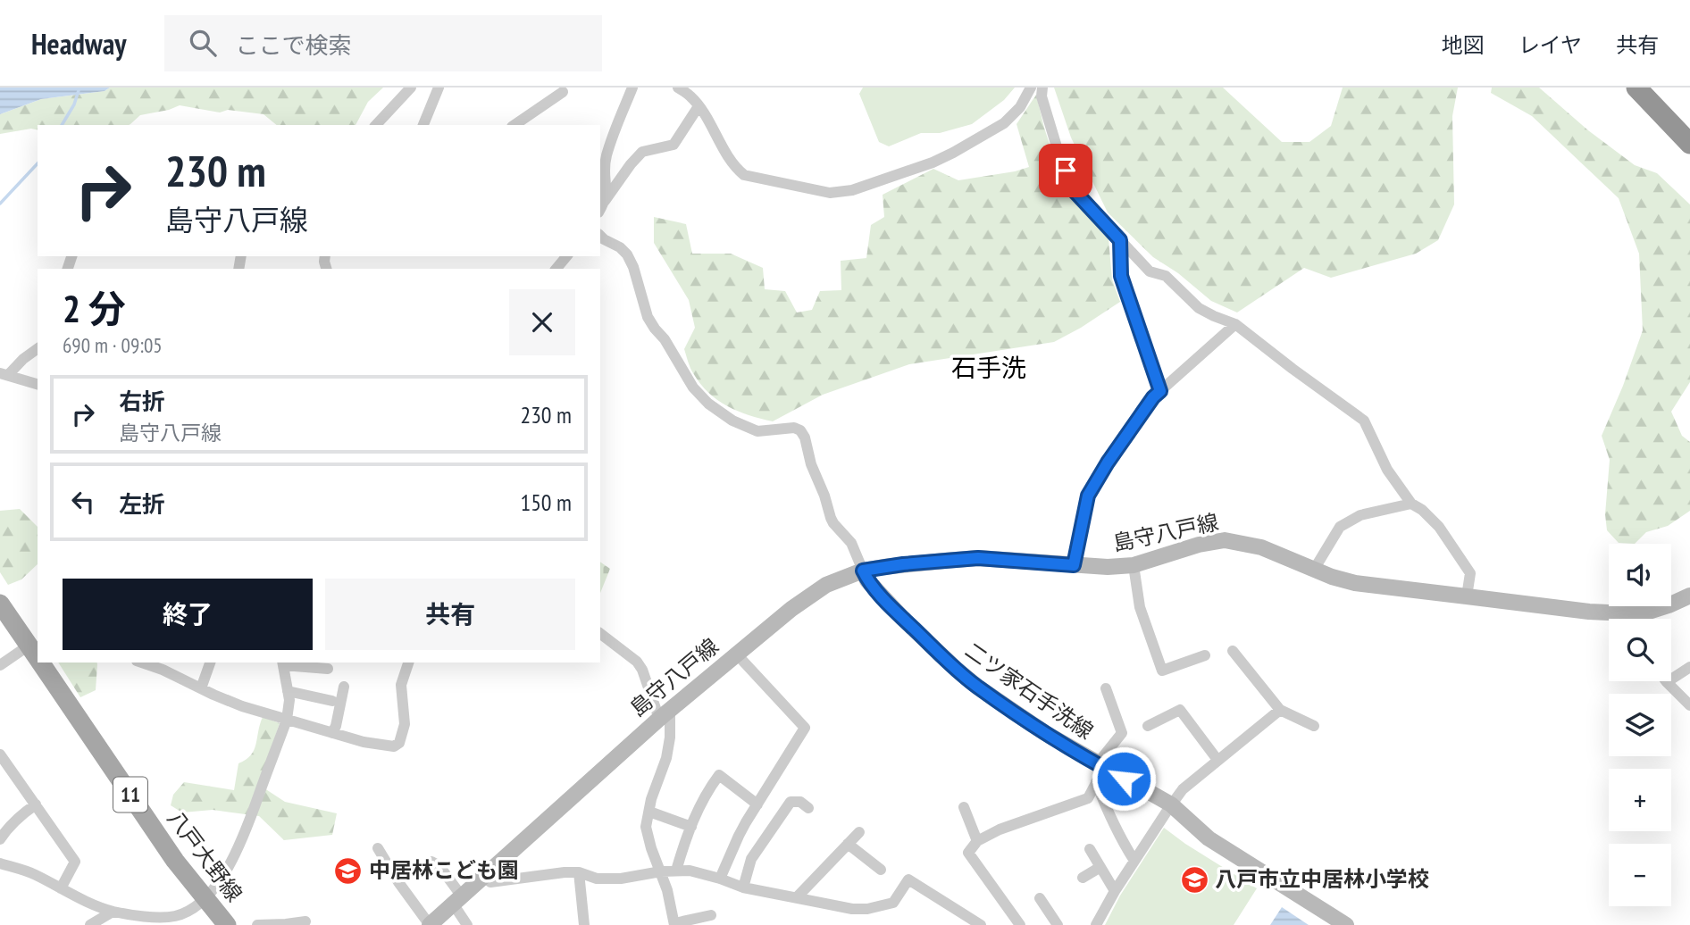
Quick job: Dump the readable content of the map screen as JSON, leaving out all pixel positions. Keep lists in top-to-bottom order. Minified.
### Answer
{"streets":{"main road":["島守八戸線","二ツ家石手洗線","11","八戸大野線"]},"crossings":[["島守八戸線","二ツ家石手洗線"]],"districts":["石手洗"],"places":{"school or university":["中居林こども園","八戸市立中居林小学校"]},"page":{"header":"Headway","search":"ここで検索","nav":["地図","レイヤ","共有"],"turn":["230 m","島守八戸線"],"heading":["2 分","690 m · 09:05"],"list":[{"name":"右折","note":"島守八戸線","value":"230 m"},{"name":"左折","value":"150 m"}],"map_buttons":["+","−"],"buttons":["終了","共有"]}}
